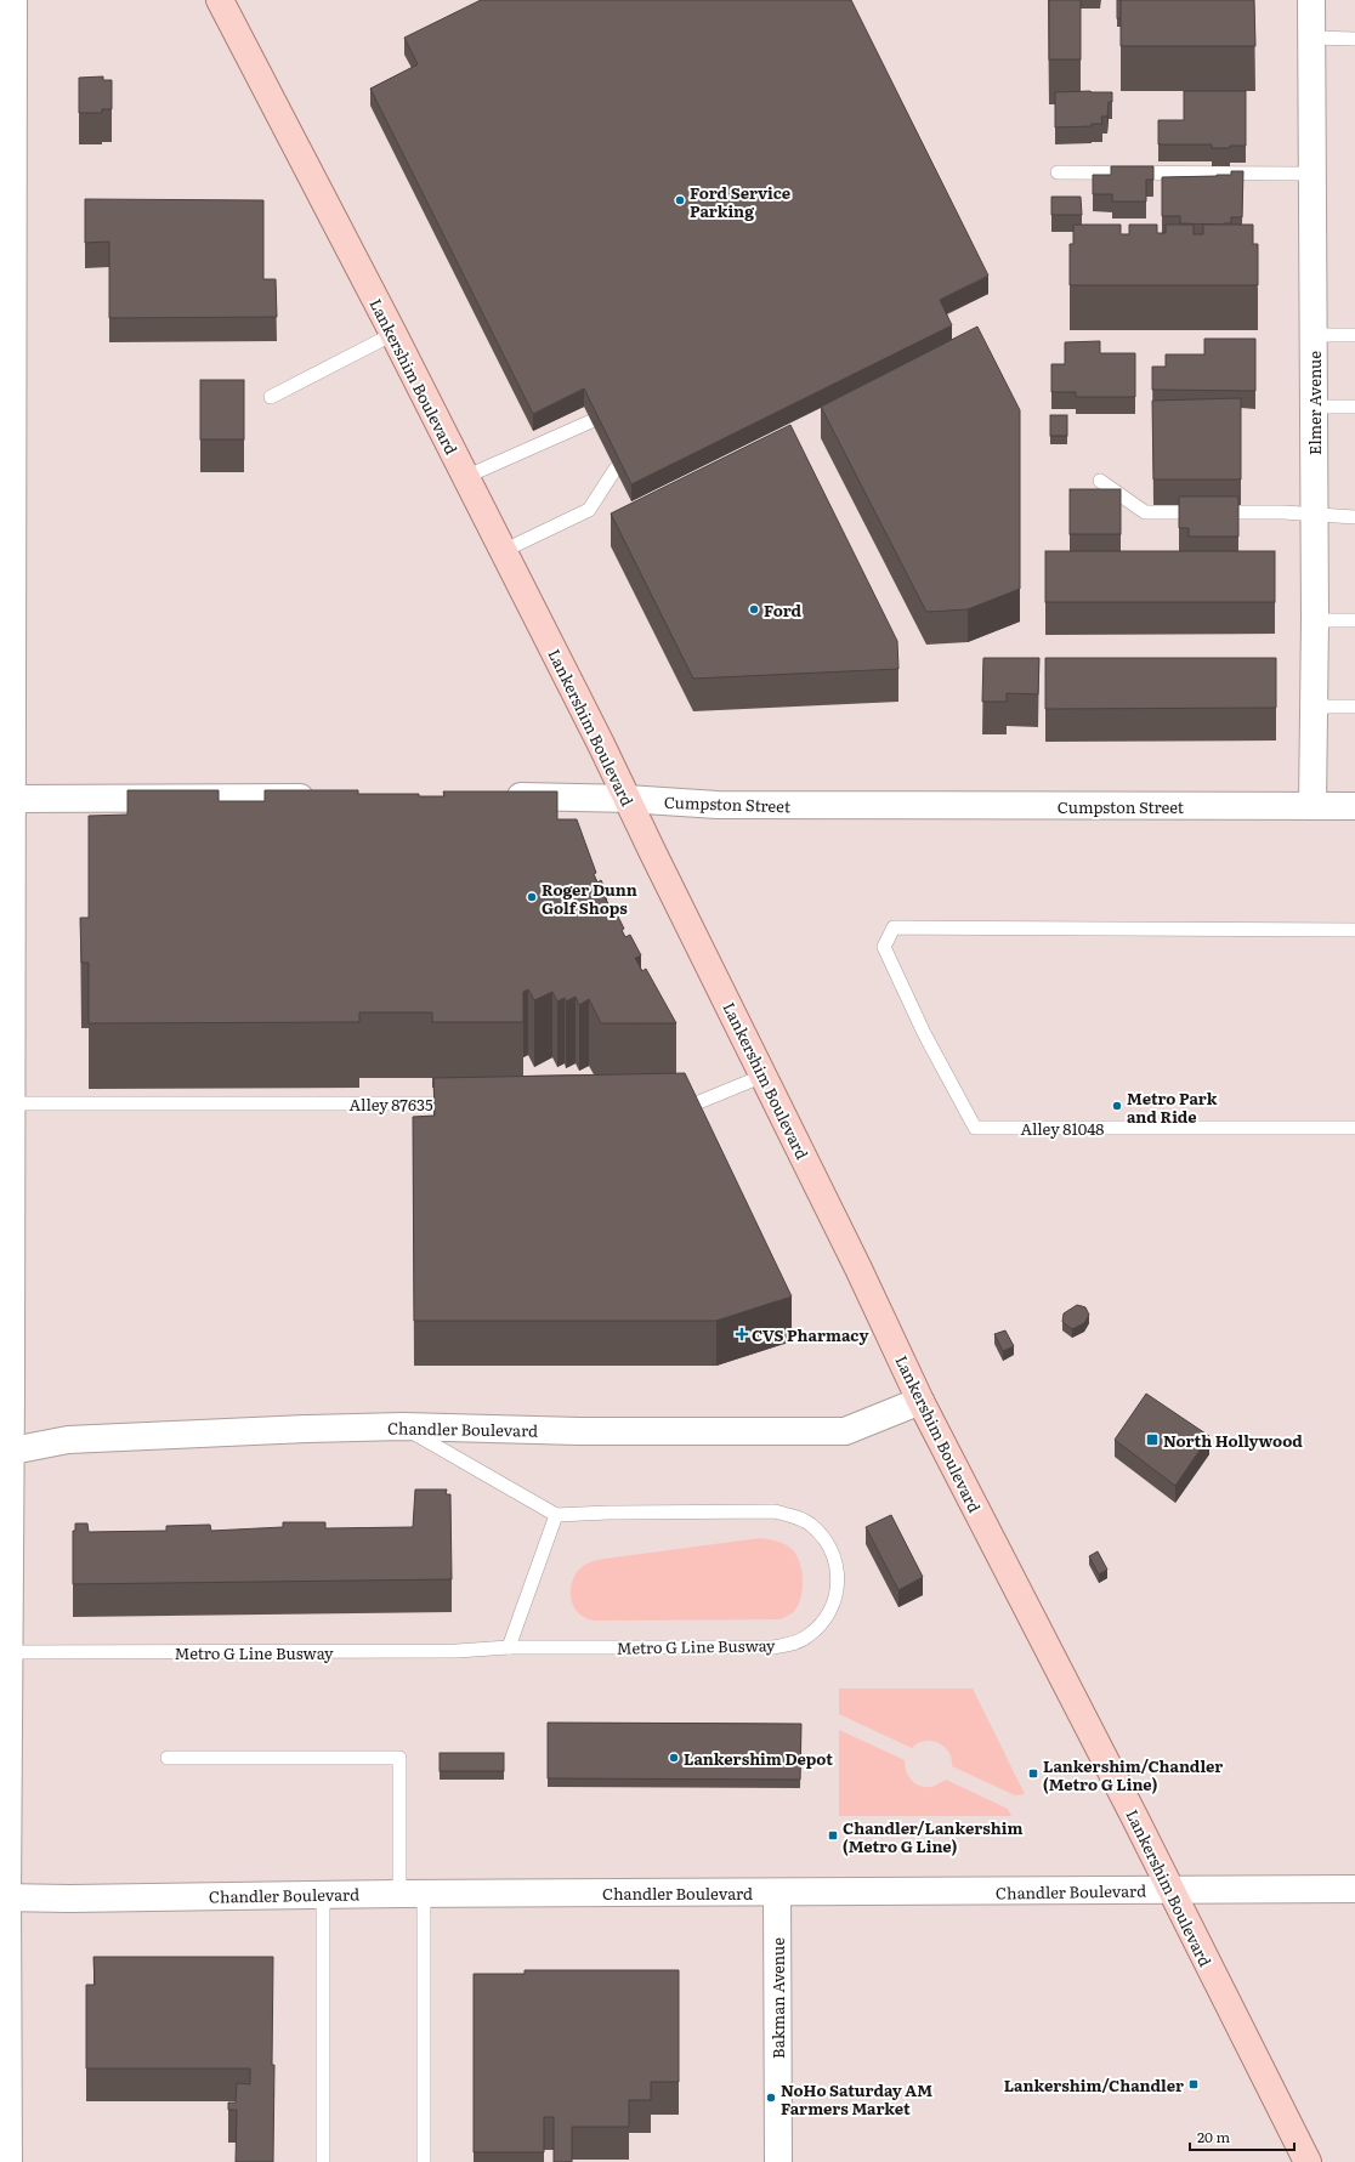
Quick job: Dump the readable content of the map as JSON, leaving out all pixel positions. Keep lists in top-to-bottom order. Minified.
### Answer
{"streets":{"main road":["Lankershim Boulevard"],"street":["Elmer Avenue","Cumpston Street","Chandler Boulevard","Bakman Avenue"],"lane":["Alley 87635","Alley 81048","Metro G Line Busway"]},"crossings":[["Lankershim Boulevard","Cumpston Street"],["Lankershim Boulevard","Chandler Boulevard"],["Elmer Avenue","Cumpston Street"],["Chandler Boulevard","Bakman Avenue"]],"places":{"other":["Ford Service Parking","Ford","Roger Dunn Golf Shops","Metro Park and Ride","Lankershim Depot","NoHo Saturday AM Farmers Market"],"health":["CVS Pharmacy"],"transit":["North Hollywood","Lankershim/Chandler (Metro G Line)","Chandler/Lankershim (Metro G Line)","Lankershim/Chandler"]},"scale_bar":"20 m"}
